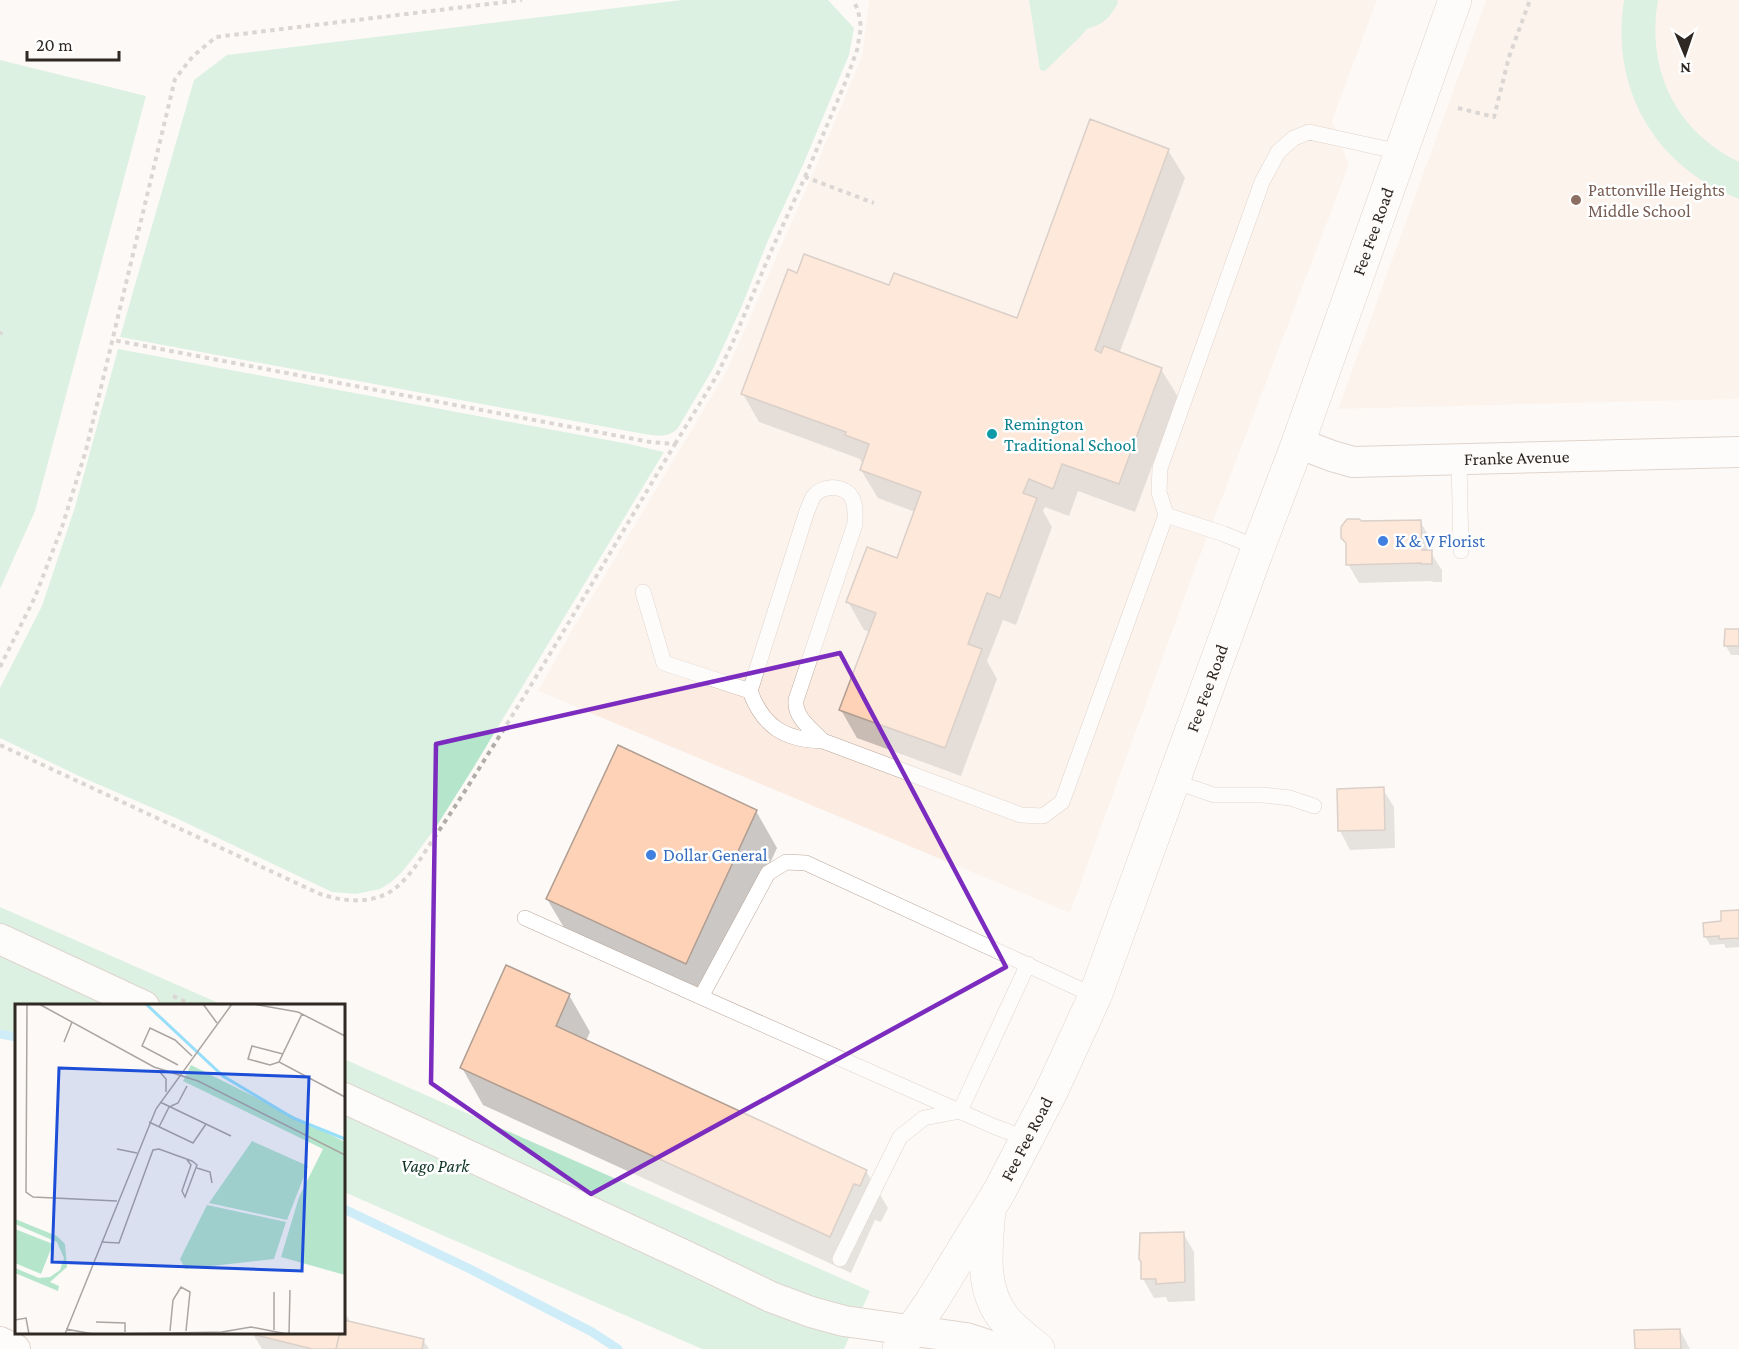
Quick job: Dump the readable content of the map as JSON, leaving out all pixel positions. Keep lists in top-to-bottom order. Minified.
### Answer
{"streets":{"street":["Fee Fee Road","Franke Avenue"]},"crossings":[["Fee Fee Road","Franke Avenue"]],"parks":["Vago Park"],"places":["Pattonville Heights Middle School","Remington Traditional School","K & V Florist","Dollar General"],"scale_bar":"20 m","north":"bottom"}
